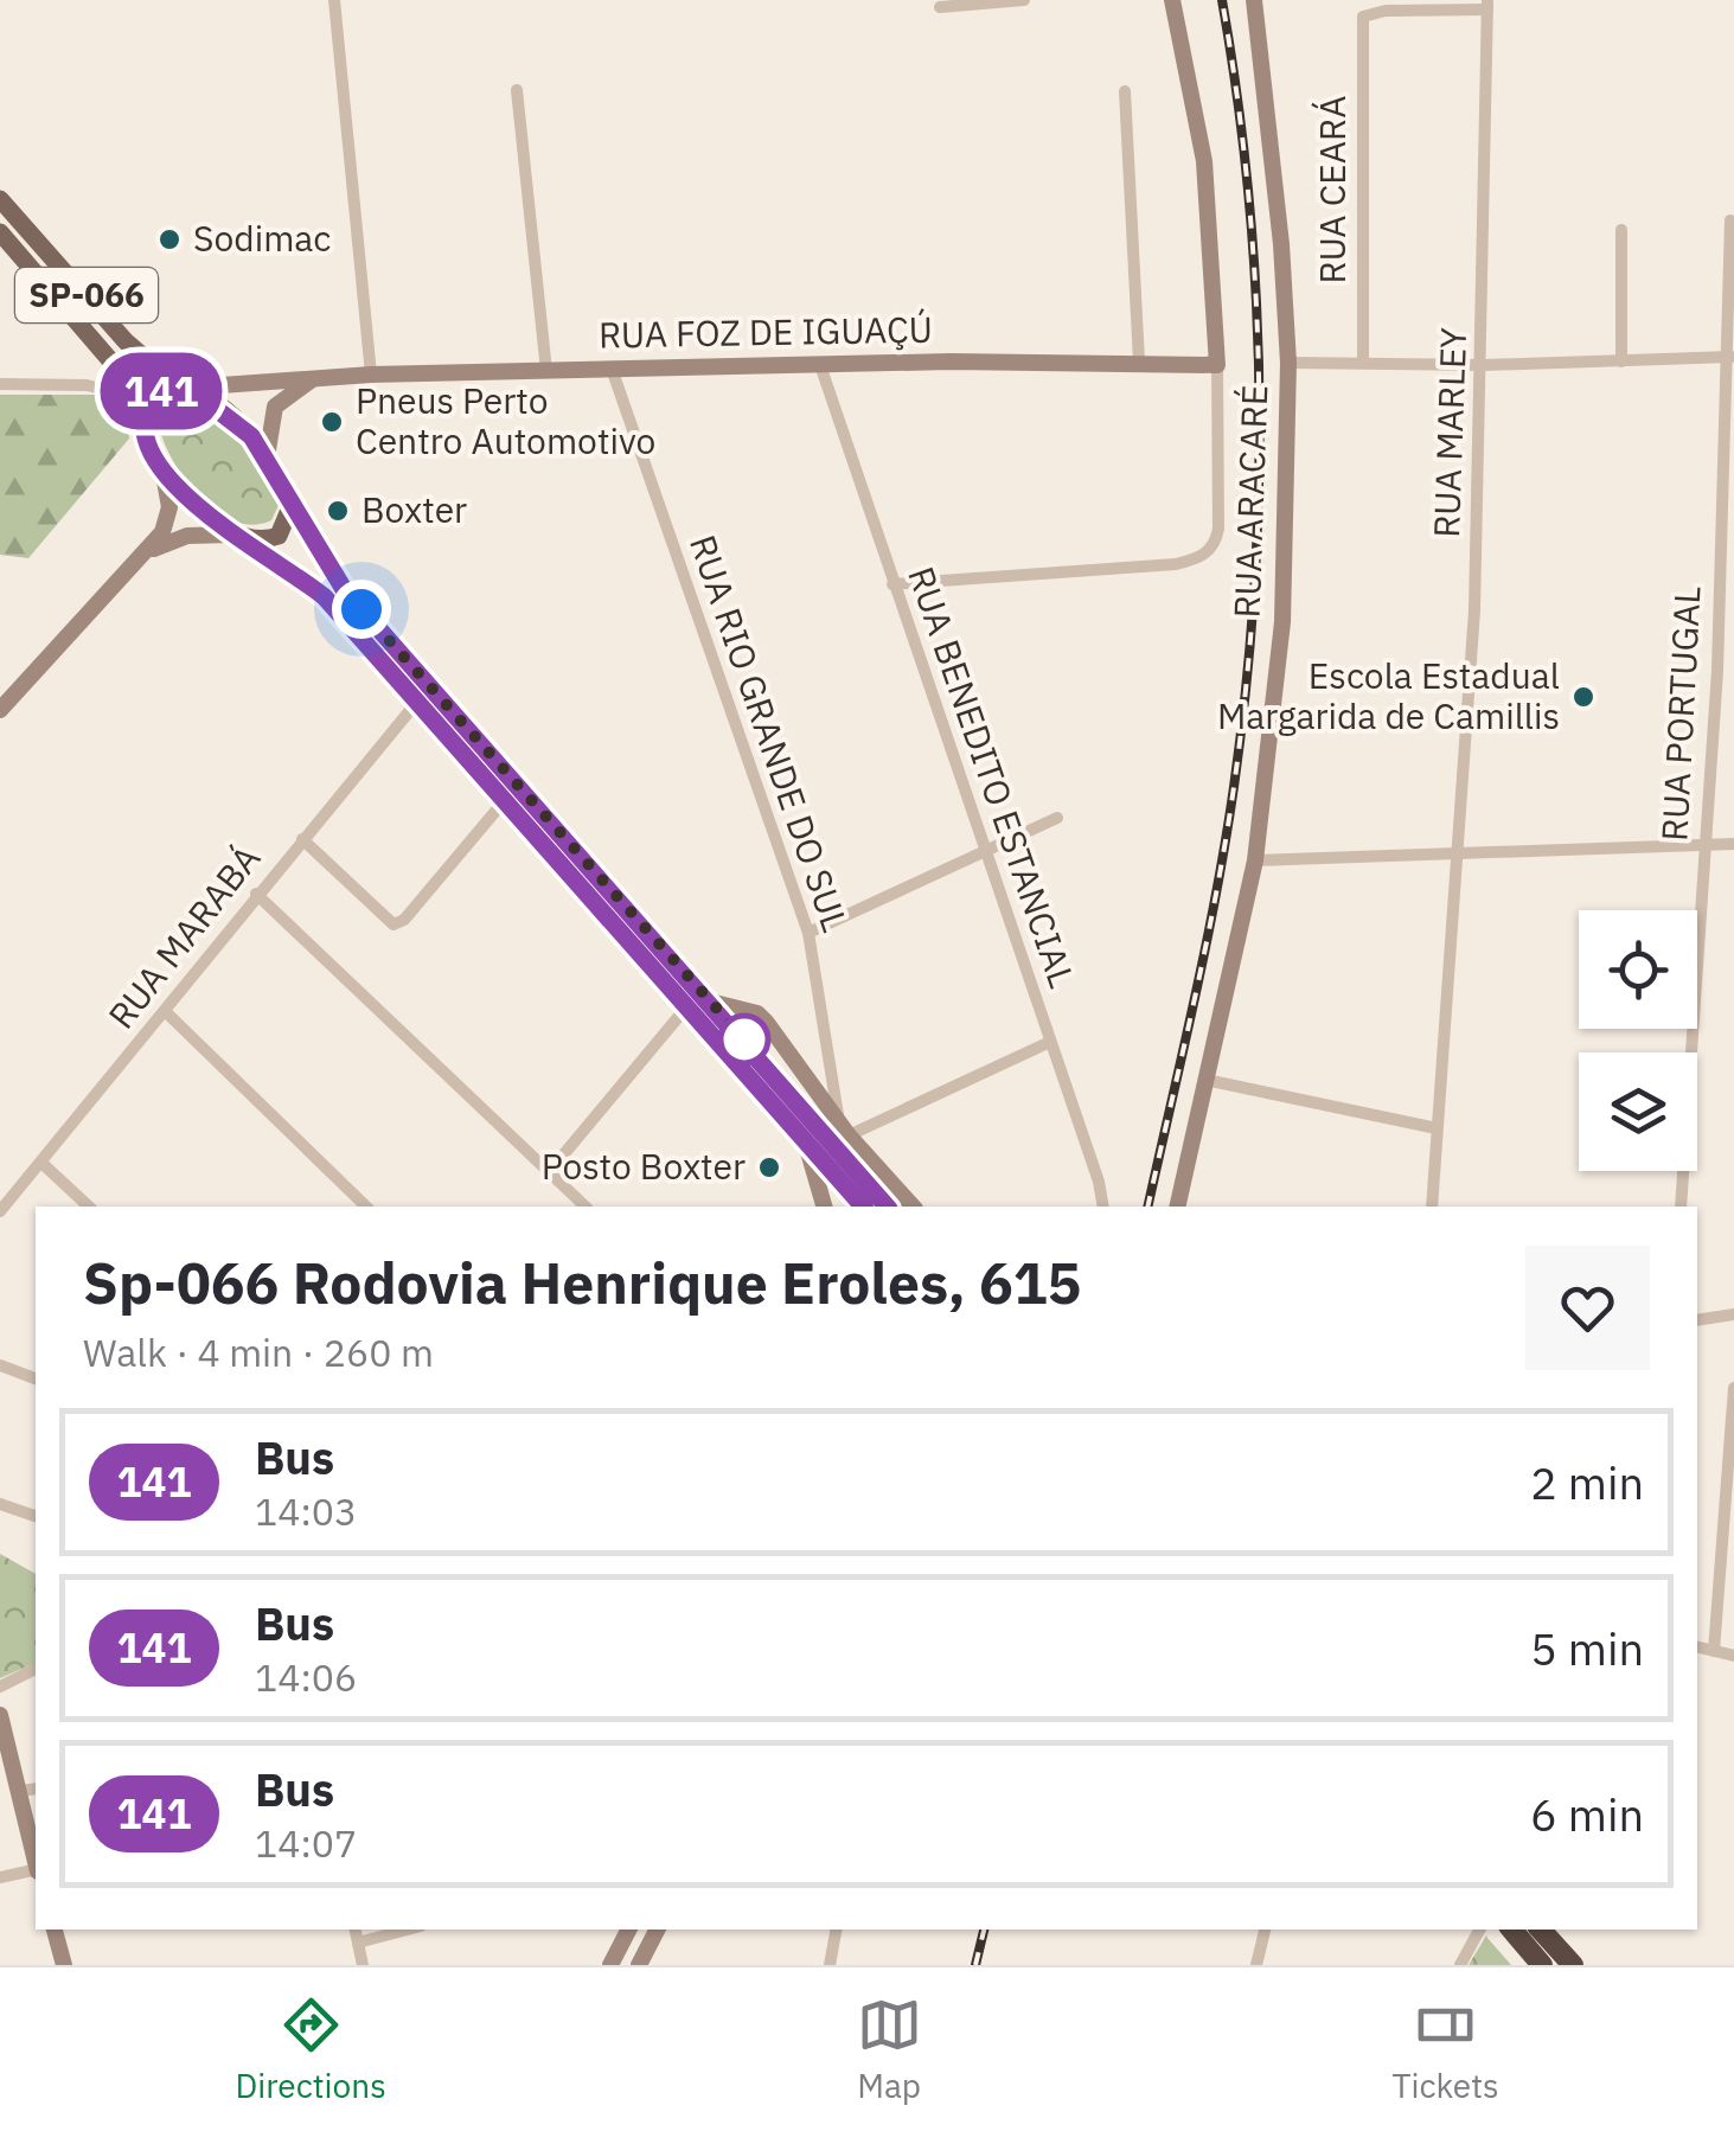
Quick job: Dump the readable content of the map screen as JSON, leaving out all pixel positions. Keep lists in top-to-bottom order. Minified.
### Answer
{"streets":{"main road":["SP-066"],"street":["RUA CEARÁ","RUA FOZ DE IGUAÇÚ","RUA MARLEY","RUA ARACARÉ","RUA PORTUGAL","RUA RIO GRANDE DO SUL","RUA BENEDITO ESTANCIAL","RUA MARABÁ"]},"crossings":[["RUA CEARÁ","RUA MARLEY"],["SP-066","RUA FOZ DE IGUAÇÚ"],["SP-066","RUA MARABÁ"],["RUA FOZ DE IGUAÇÚ","RUA RIO GRANDE DO SUL"],["RUA FOZ DE IGUAÇÚ","RUA BENEDITO ESTANCIAL"]],"places":["Sodimac","Pneus Perto Centro Automotivo","Boxter","Escola Estadual Margarida de Camillis","Posto Boxter"],"lines":["bus line 141"],"page":{"on_map":"141","heading":["Sp-066 Rodovia Henrique Eroles, 615","Walk · 4 min · 260 m"],"list":[{"mark":"141","name":"Bus","note":"14:03","value":"2 min"},{"mark":"141","name":"Bus","note":"14:06","value":"5 min"},{"mark":"141","name":"Bus","note":"14:07","value":"6 min"}],"tabs":["Directions","Map","Tickets"]}}
